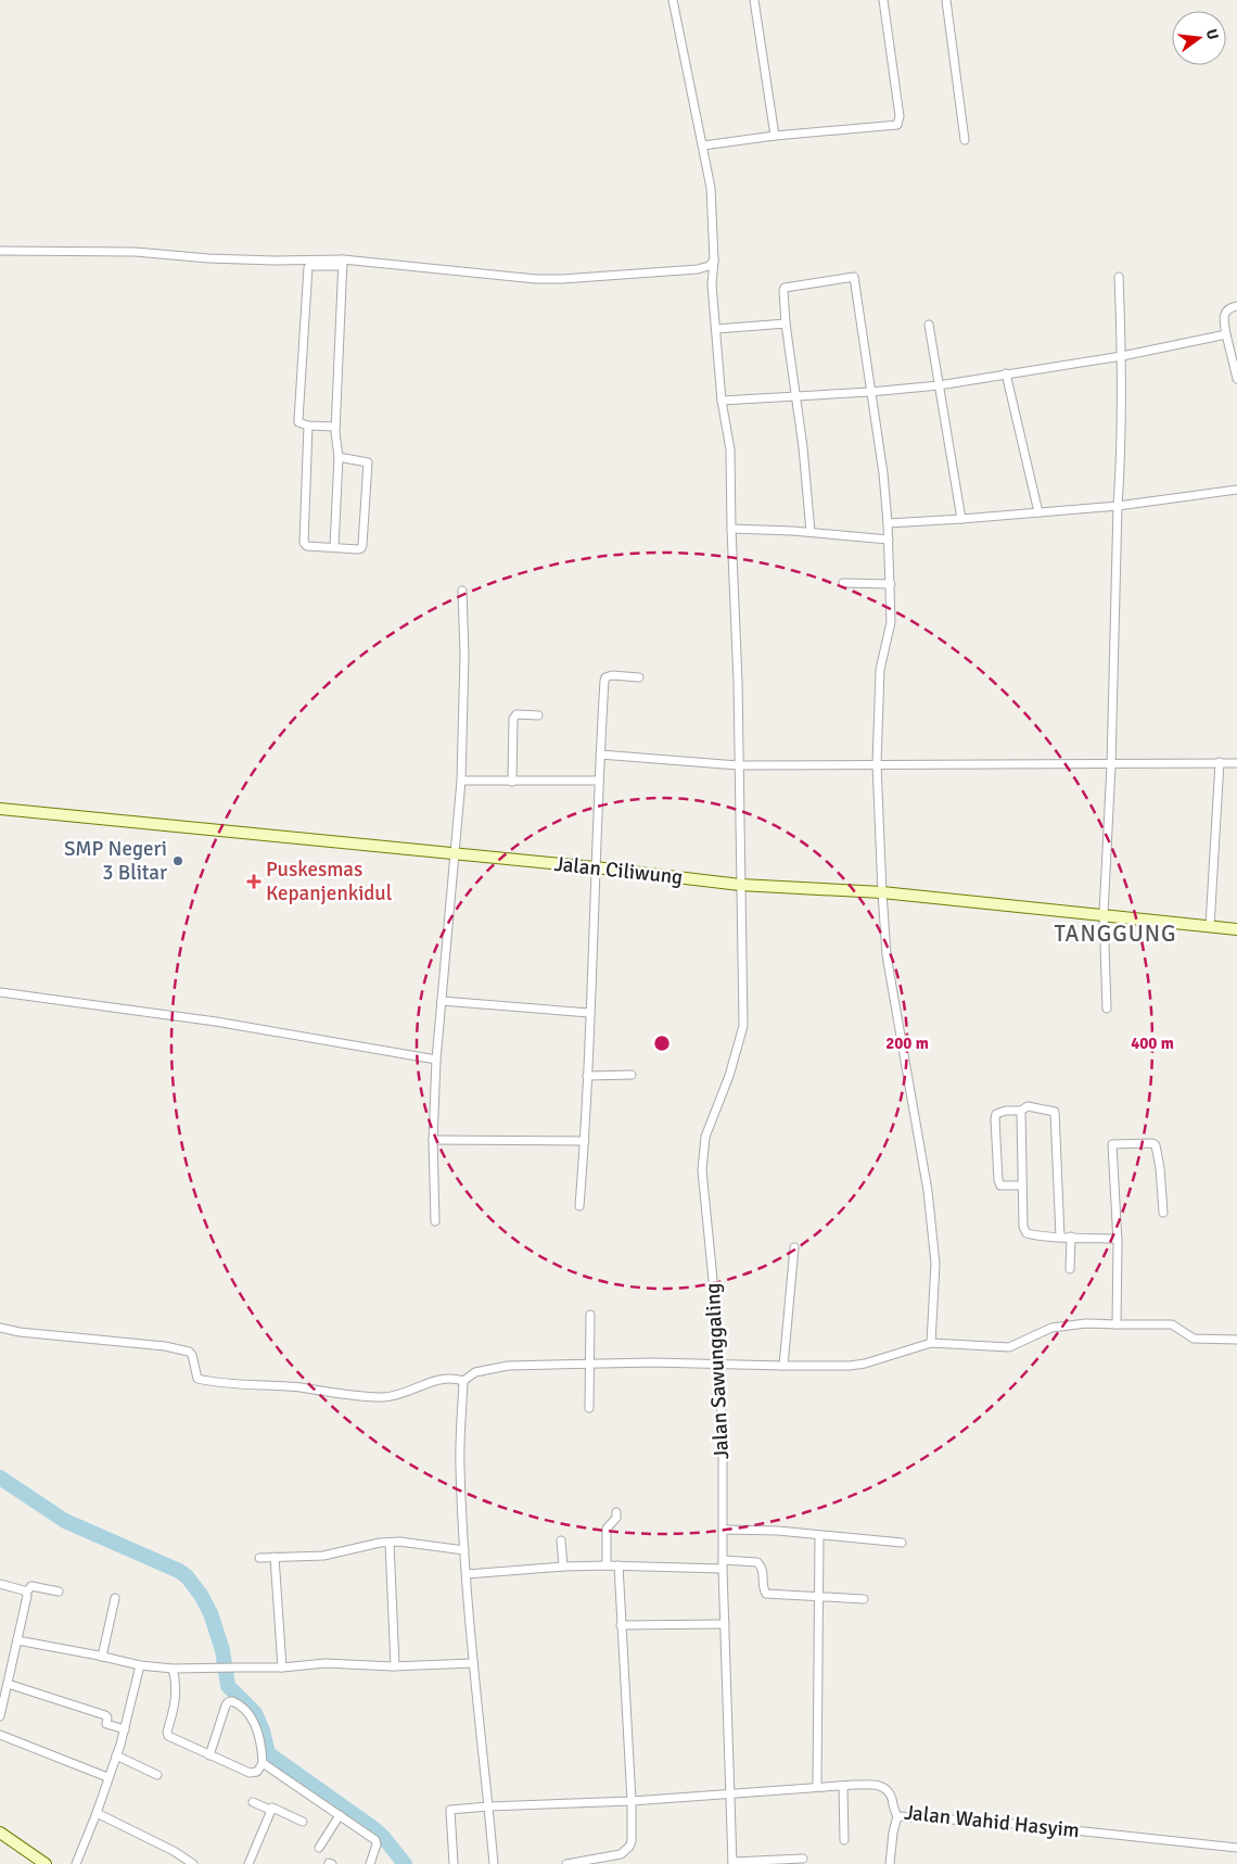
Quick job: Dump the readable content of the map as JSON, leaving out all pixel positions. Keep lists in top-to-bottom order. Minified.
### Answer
{"streets":{"main road":["Jalan Ciliwung"],"street":["Jalan Sawunggaling","Jalan Wahid Hasyim"]},"crossings":[["Jalan Ciliwung","Jalan Sawunggaling"],["Jalan Sawunggaling","Jalan Wahid Hasyim"]],"districts":["TANGGUNG"],"places":{"other":["SMP Negeri 3 Blitar"],"health":["Puskesmas Kepanjenkidul"]},"north":"right","rings":["200 m","400 m"]}
